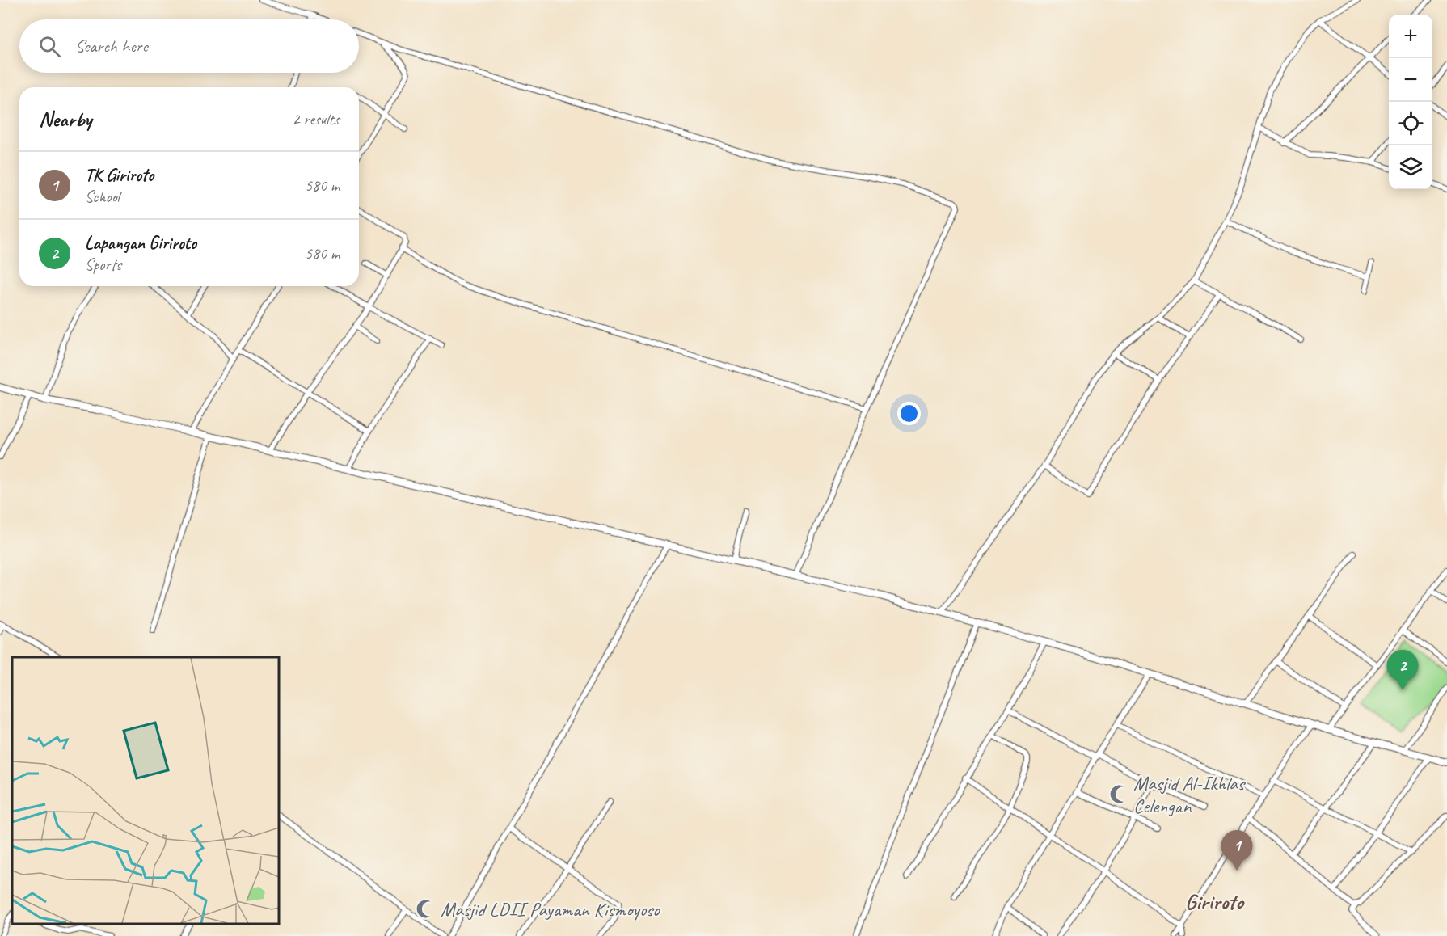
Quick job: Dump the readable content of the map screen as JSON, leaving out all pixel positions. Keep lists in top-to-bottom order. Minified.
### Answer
{"districts":["Giriroto"],"places":{"mosque":["Masjid Al-Ikhlas Celengan","Masjid LDII Payaman Kismoyoso"]},"page":{"map_buttons":["+","−"],"search":"Search here","heading":["Nearby","2 results"],"list":[{"mark":"1","name":"TK Giriroto","note":"School","value":"580 m"},{"mark":"2","name":"Lapangan Giriroto","note":"Sports","value":"580 m"}],"pins":["2","1"]}}
